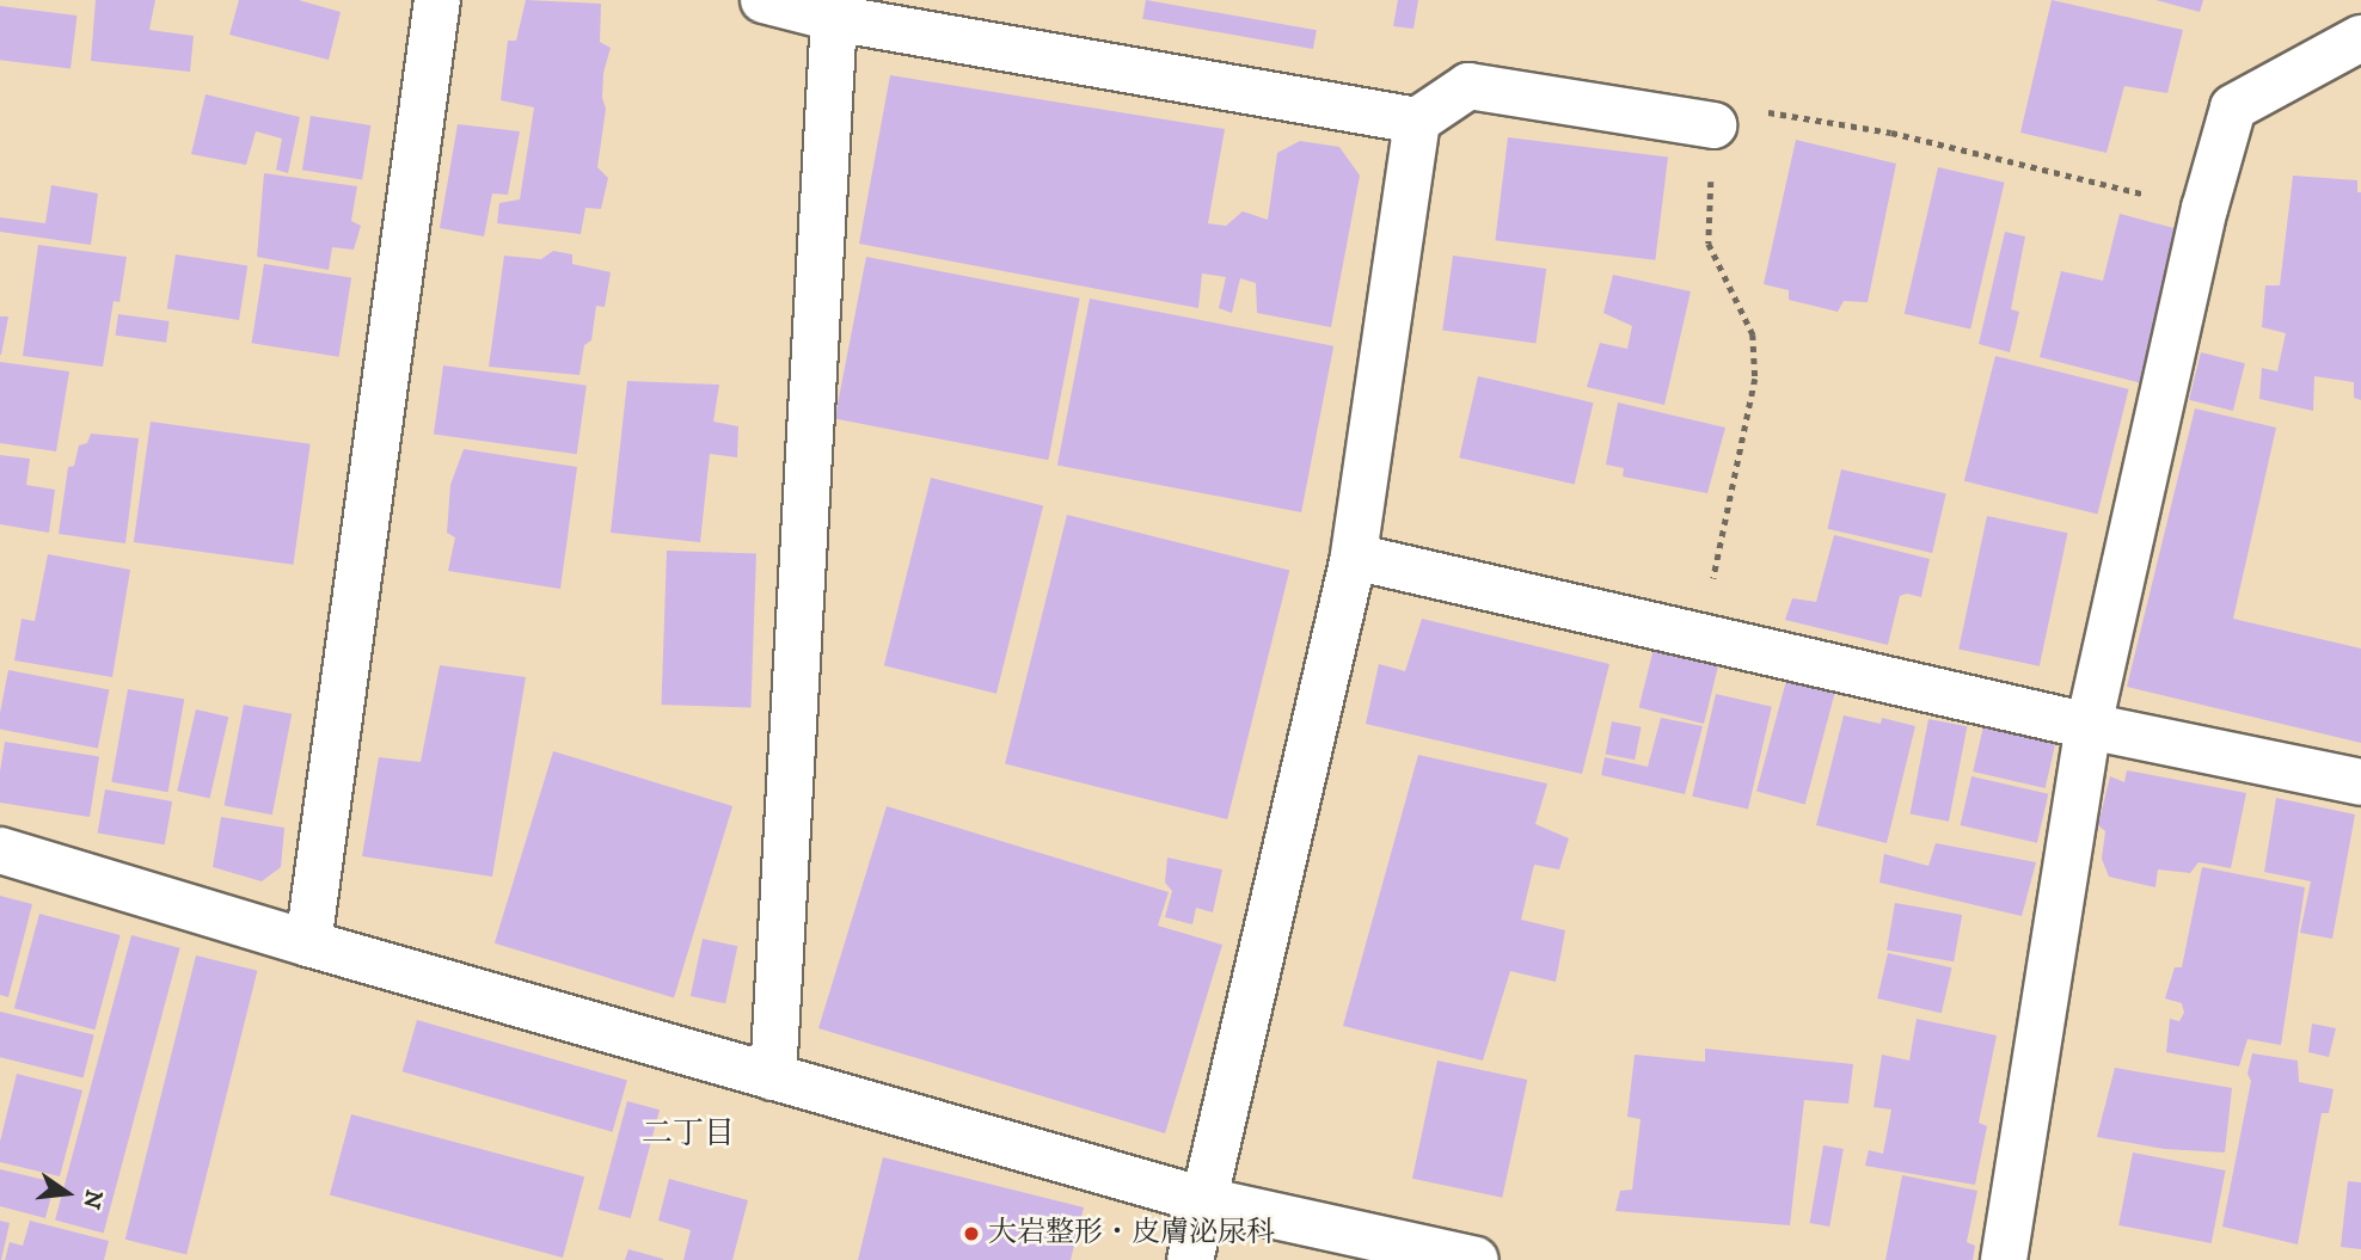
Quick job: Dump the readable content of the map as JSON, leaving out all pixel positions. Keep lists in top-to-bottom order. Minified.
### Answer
{"districts":["二丁目"],"places":["大岩整形・皮膚泌尿科"],"north":"right"}
